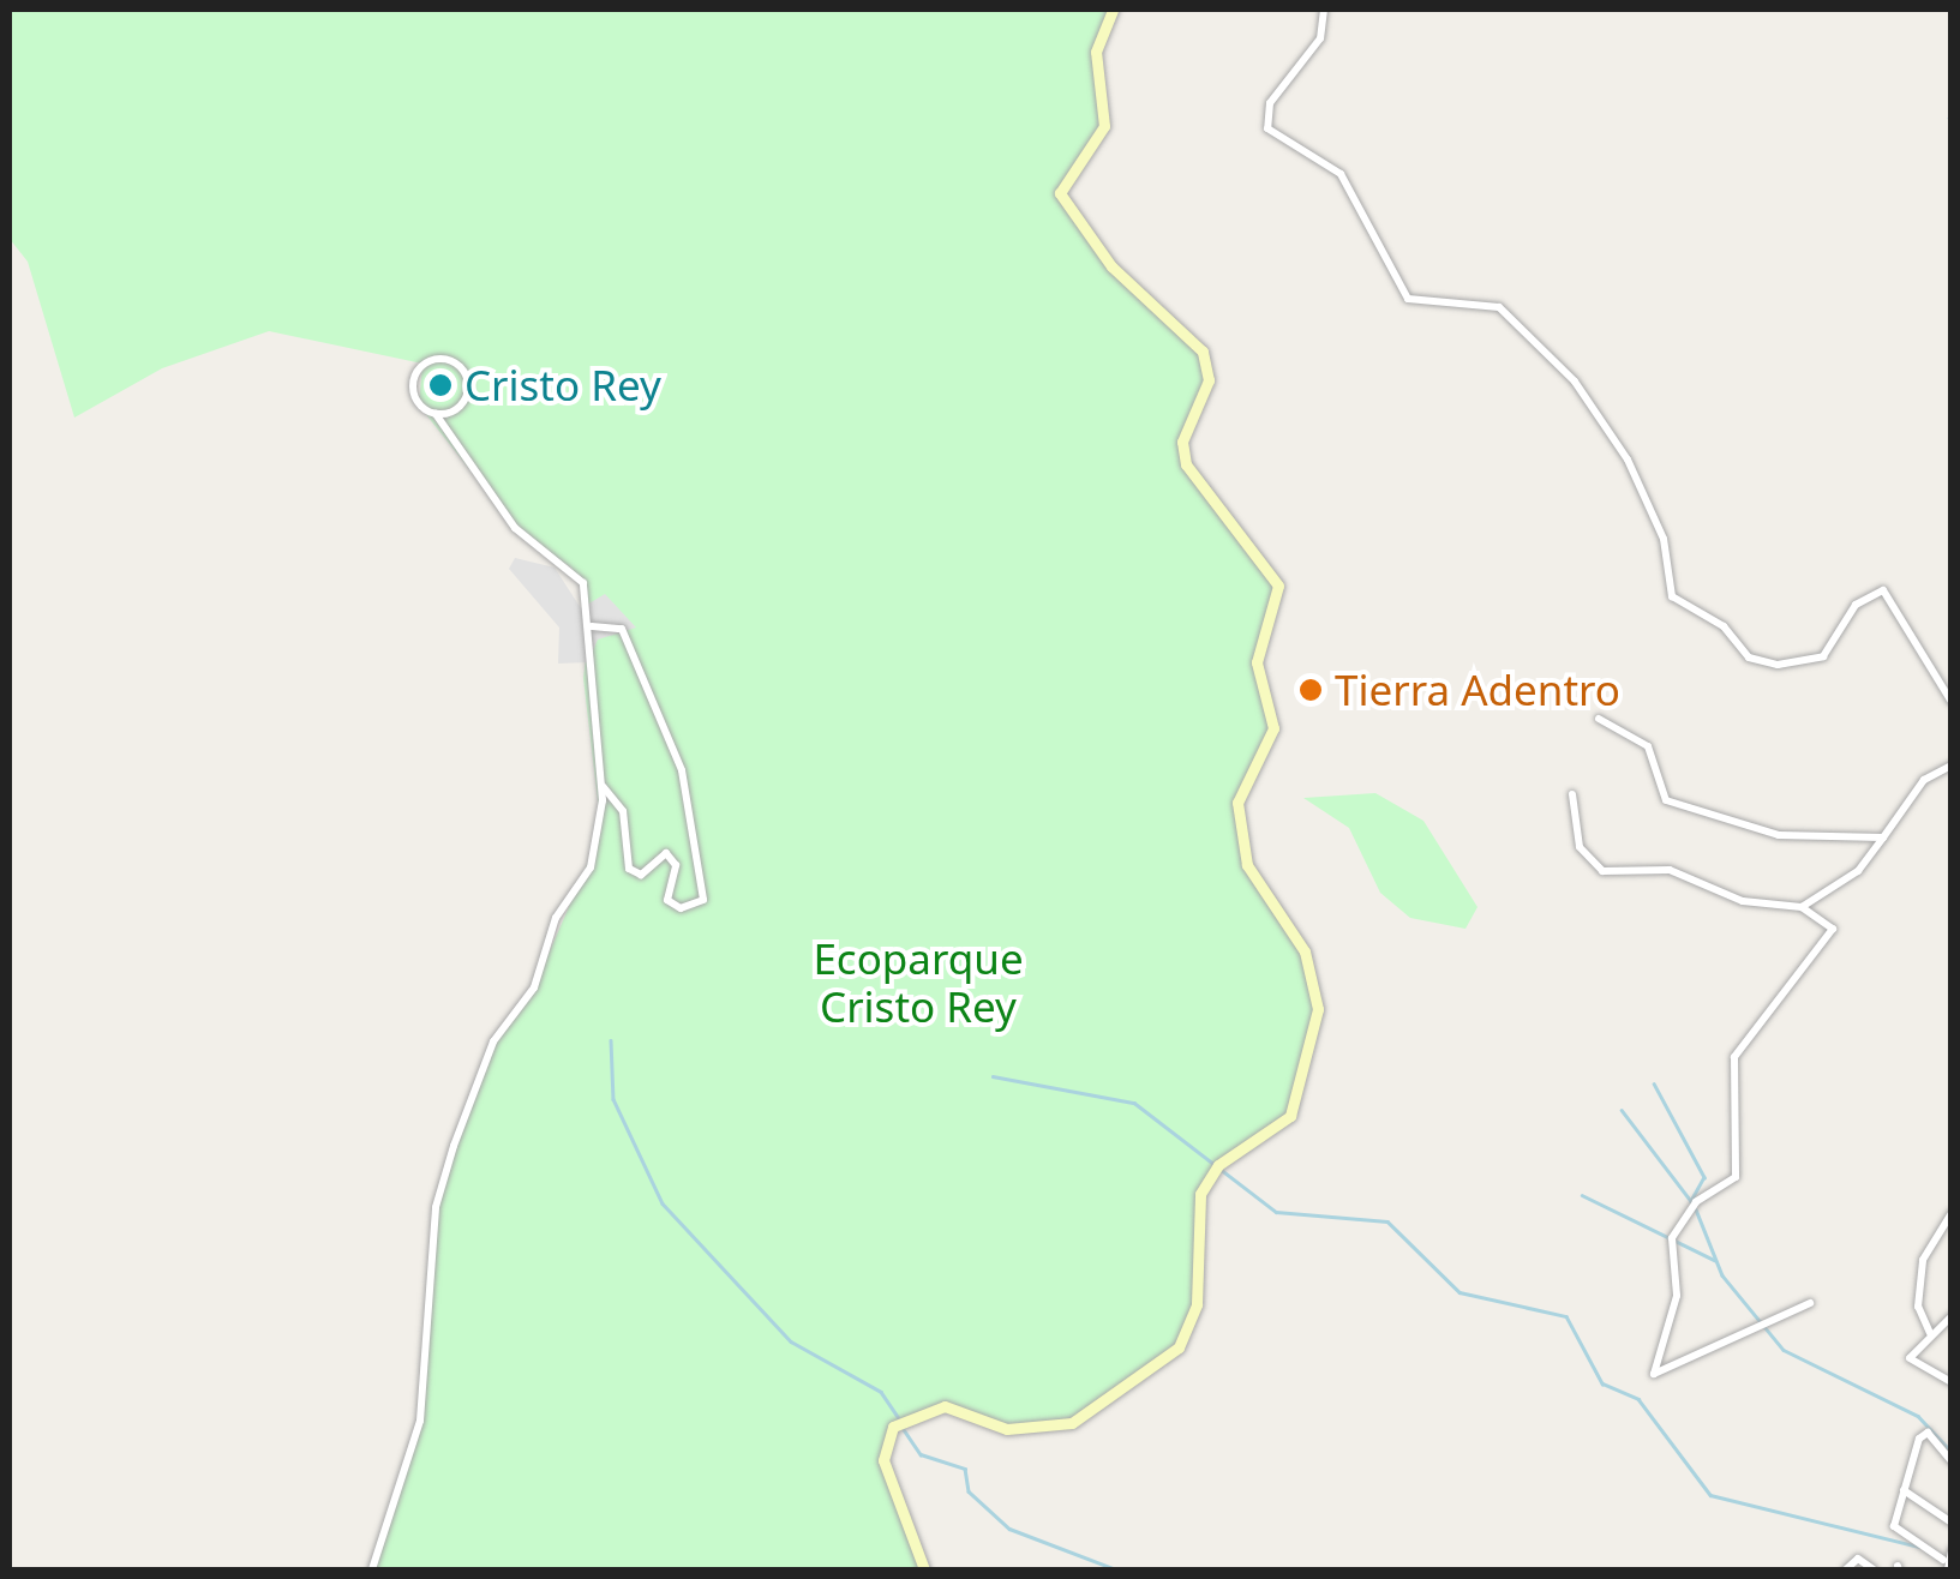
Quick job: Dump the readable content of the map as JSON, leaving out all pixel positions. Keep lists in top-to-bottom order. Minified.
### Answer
{"parks":["Ecoparque Cristo Rey"],"places":["Cristo Rey","Tierra Adentro"]}
